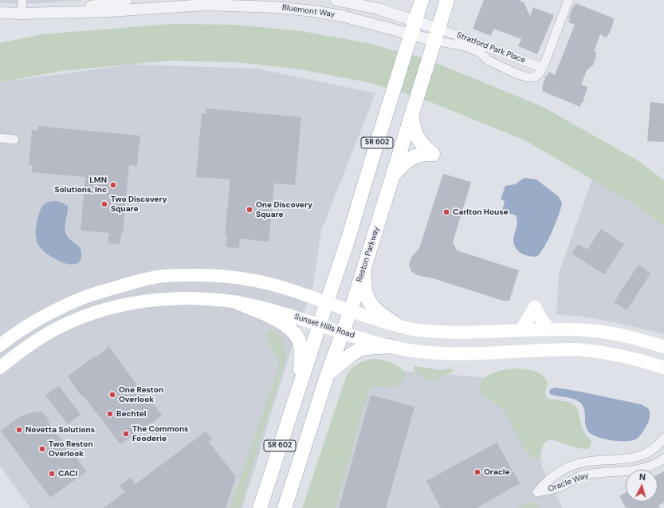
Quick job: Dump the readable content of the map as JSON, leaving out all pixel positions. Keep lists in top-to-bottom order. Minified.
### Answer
{"streets":{"main road":["SR 602","Reston Parkway","Sunset Hills Road"],"street":["Bluemont Way","Stratford Park Place","Oracle Way"]},"crossings":[["Bluemont Way","Stratford Park Place"],["Bluemont Way","SR 602"],["Bluemont Way","Reston Parkway"],["Stratford Park Place","Reston Parkway"],["SR 602","Sunset Hills Road"],["Reston Parkway","Sunset Hills Road"]],"places":["LMN Solutions, Inc","Two Discovery Square","One Discovery Square","Carlton House","One Reston Overlook","Bechtel","Novetta Solutions","The Commons Fooderie","Two Reston Overlook","Oracle","CACI"],"north":"top"}
